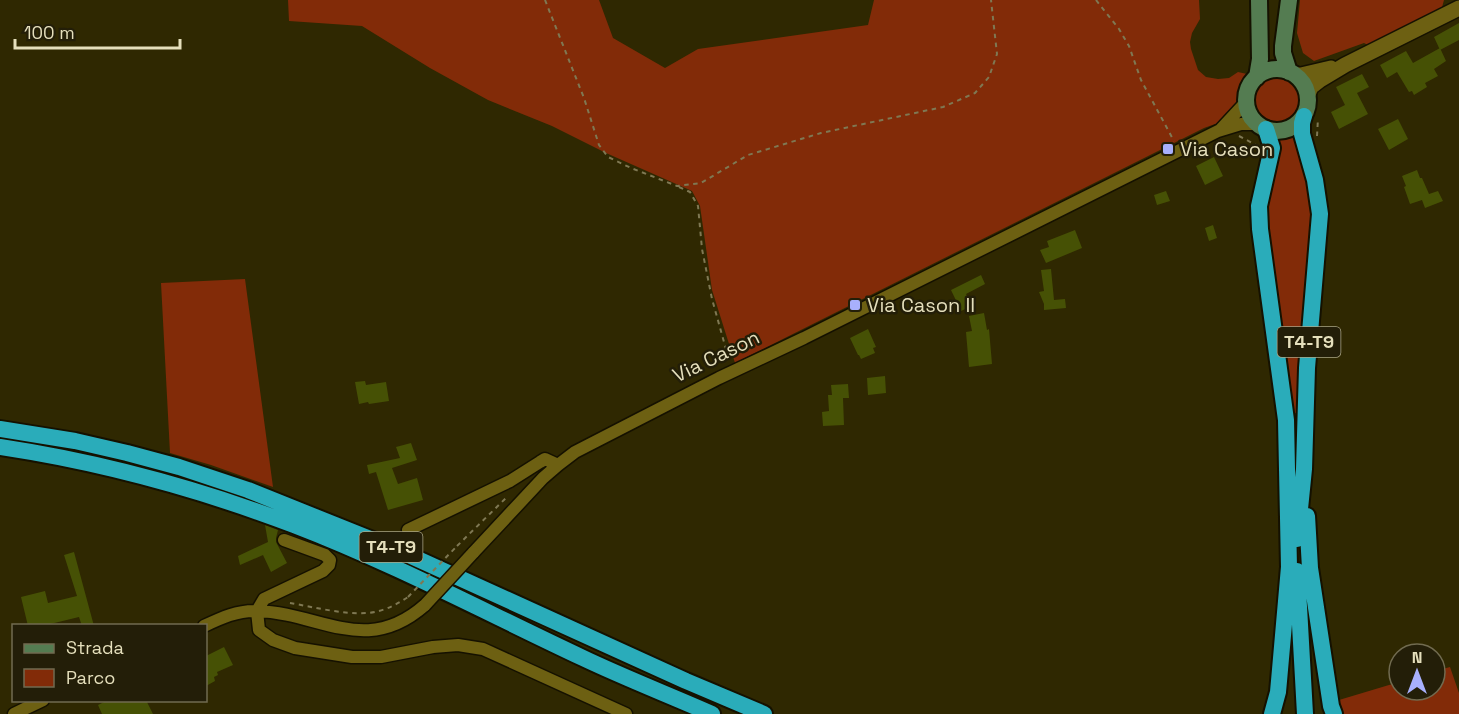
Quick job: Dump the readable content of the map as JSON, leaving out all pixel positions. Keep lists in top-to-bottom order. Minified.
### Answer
{"streets":{"highway":["T4-T9"],"street":["Via Cason"]},"crossings":[["T4-T9","Via Cason"]],"places":{"transit":["Via Cason","Via Cason II"]},"legend":["Strada","Parco"],"scale_bar":"100 m","north":"top"}
